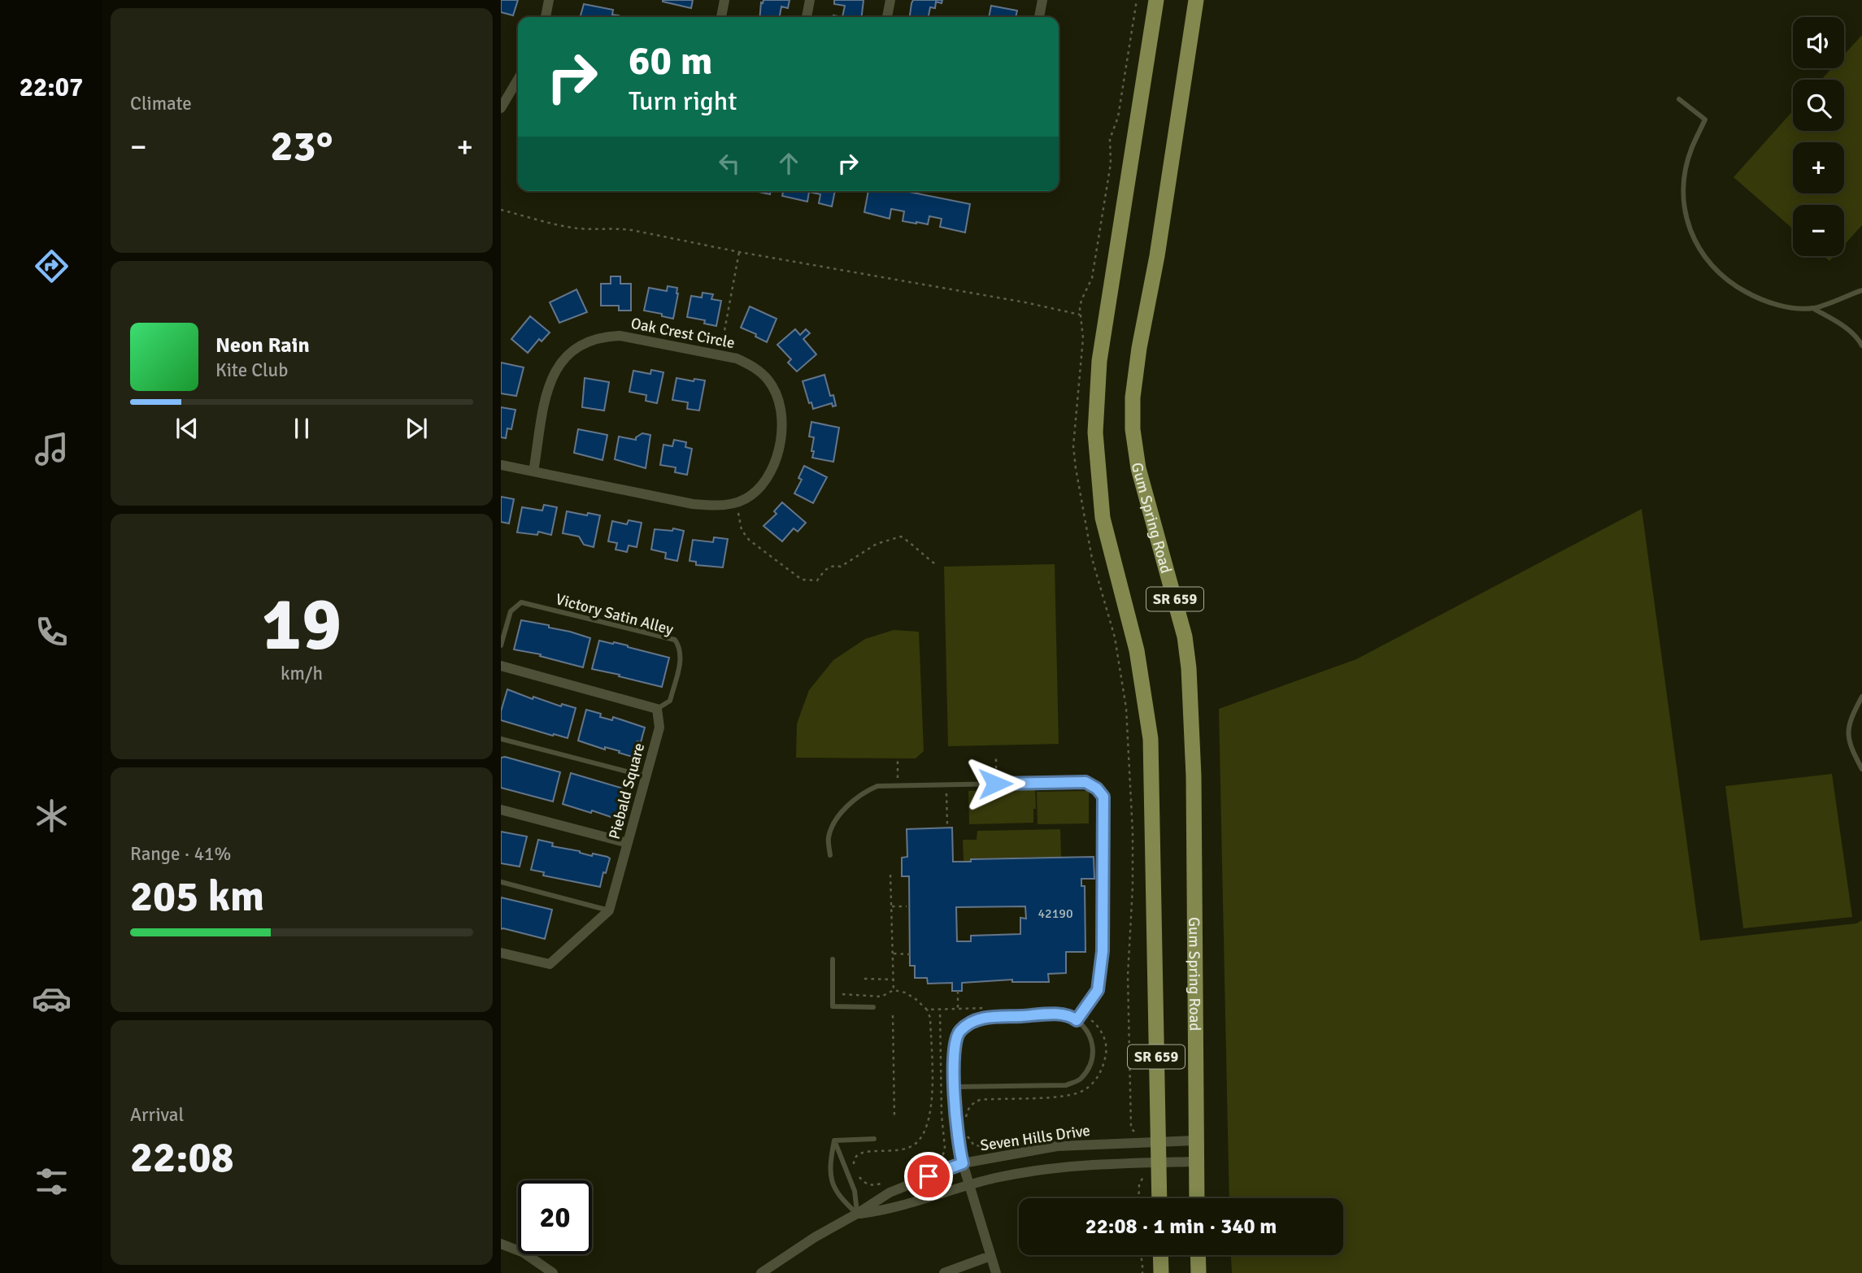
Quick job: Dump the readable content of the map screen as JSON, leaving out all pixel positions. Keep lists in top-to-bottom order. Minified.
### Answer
{"streets":{"main road":["Gum Spring Road","SR 659"],"street":["Oak Crest Circle","Piebald Square","Seven Hills Drive"],"lane":["Victory Satin Alley"]},"crossings":[["Gum Spring Road","Seven Hills Drive"],["SR 659","Seven Hills Drive"],["Victory Satin Alley","Piebald Square"]],"house_numbers":["42190"],"page":{"tabs":"22:07","tile":["Climate",["19","km/h"],["Range · 41%","205 km"],["Arrival","22:08"]],"map_buttons":["+","−"],"turn":["60 m","Turn right"],"heat":["−","23°","+"],"song":["Neon Rain","Kite Club"],"limit":"20","trip":"22:08 · 1 min · 340 m"}}
